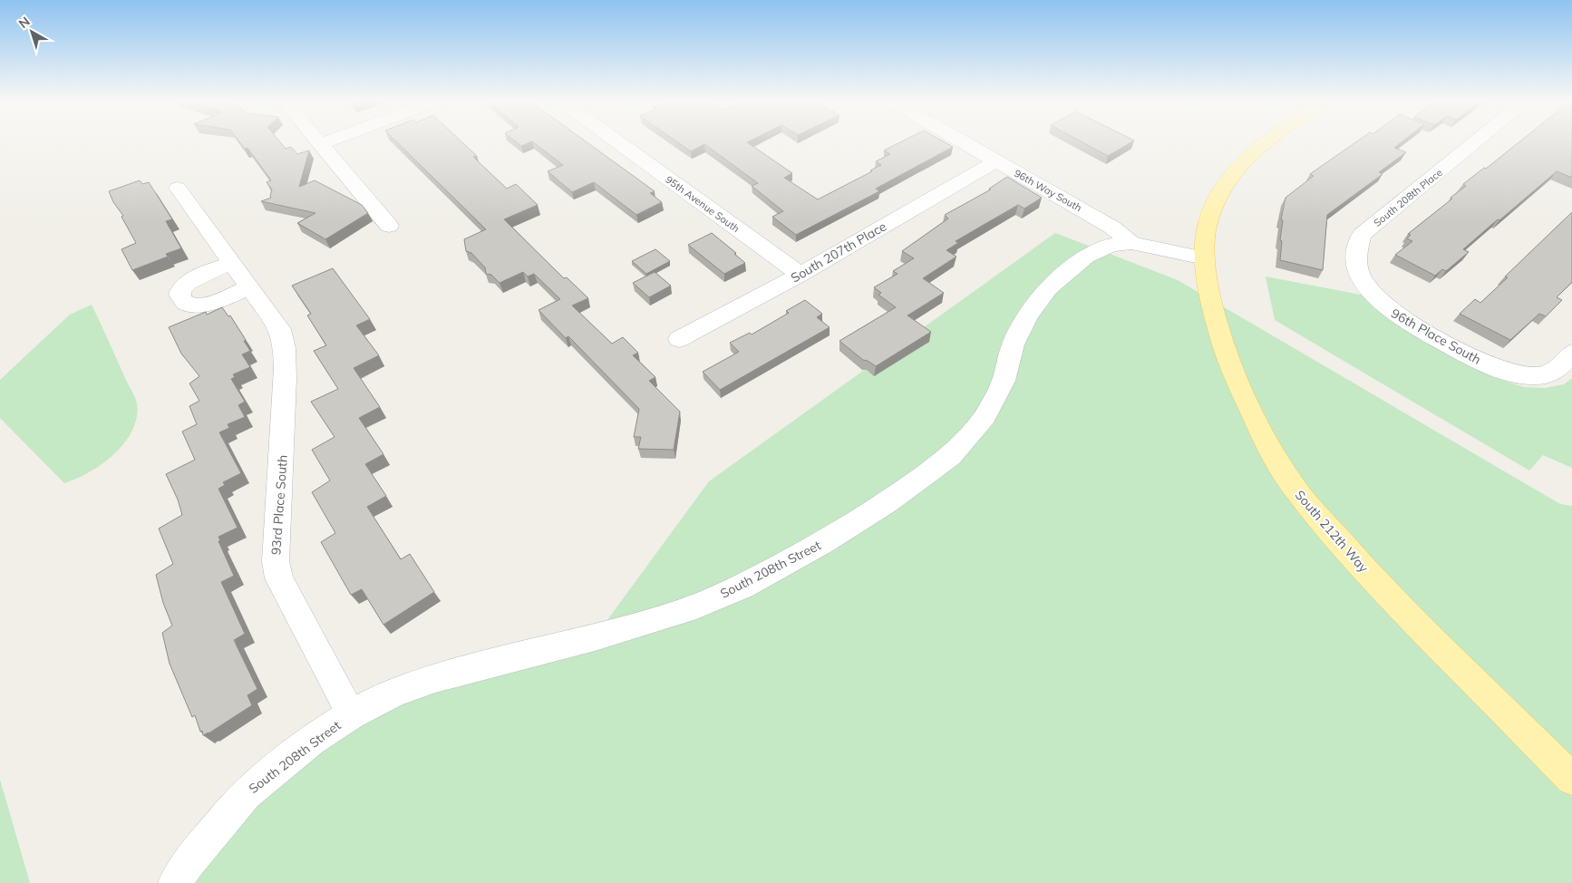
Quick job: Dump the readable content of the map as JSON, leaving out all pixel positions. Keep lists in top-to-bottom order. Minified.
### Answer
{"streets":{"main road":["South 212th Way"],"street":["96th Way South","South 208th Place","95th Avenue South","South 207th Place","96th Place South","93rd Place South","South 208th Street"]},"crossings":[["96th Way South","South 207th Place"],["96th Way South","South 208th Street"],["South 208th Place","96th Place South"],["95th Avenue South","South 207th Place"],["93rd Place South","South 208th Street"],["South 212th Way","South 208th Street"]],"north":"top left"}
